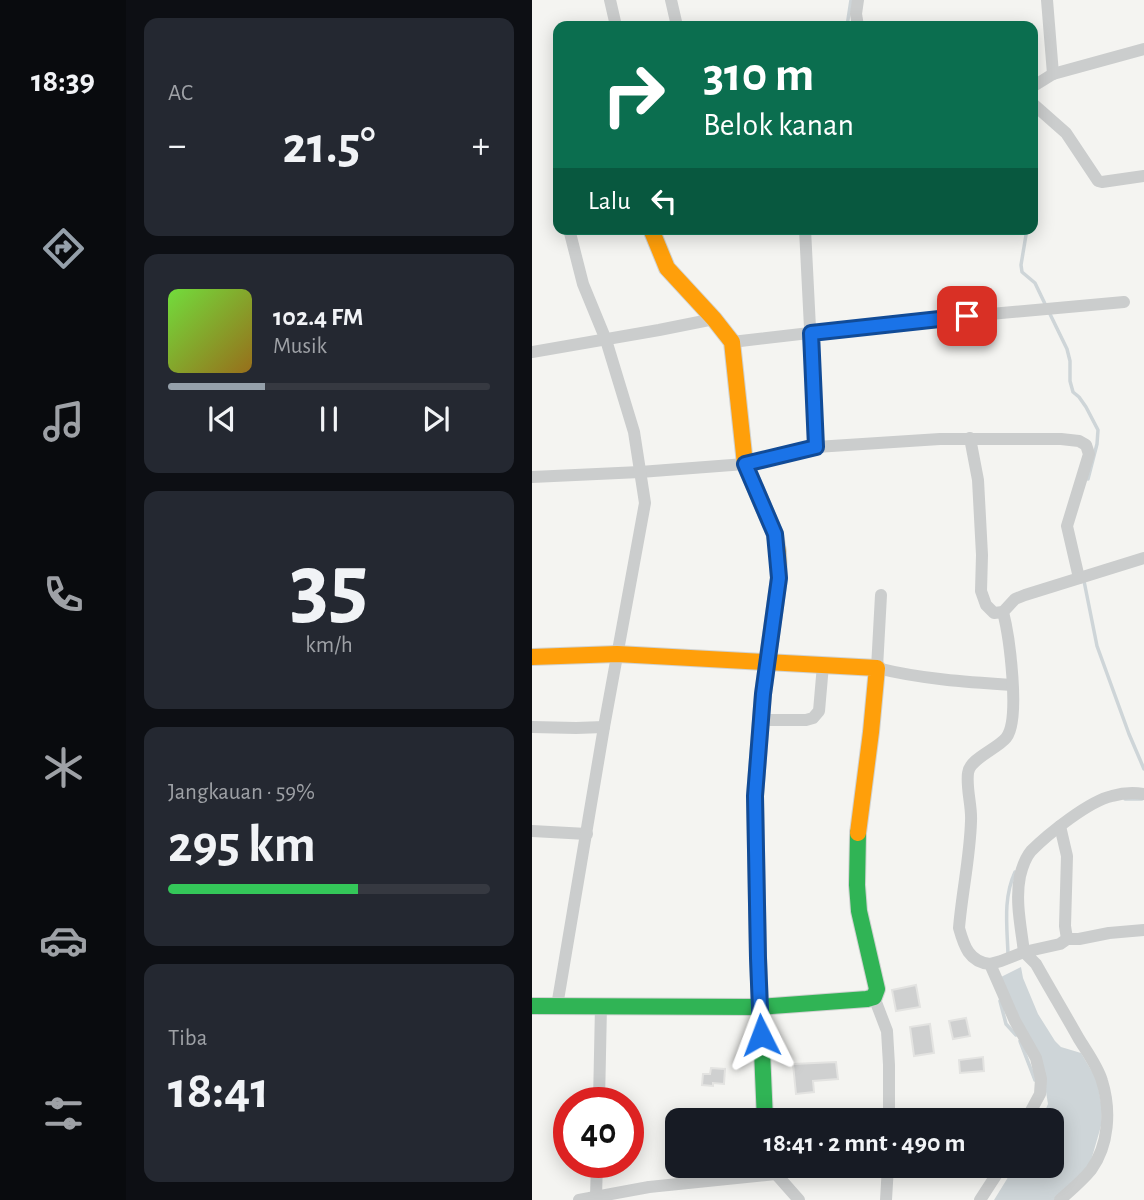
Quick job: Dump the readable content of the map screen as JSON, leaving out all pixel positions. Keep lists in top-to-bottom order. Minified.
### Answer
{"page":{"tabs":"18:39","tile":["AC",["35","km/h"],["Jangkauan · 59%","295 km"],["Tiba","18:41"]],"turn":["310 m","Belok kanan"],"heat":["−","21.5°","+"],"then":"Lalu","song":["102.4 FM","Musik"],"limit":"40","trip":"18:41 · 2 mnt · 490 m"}}
